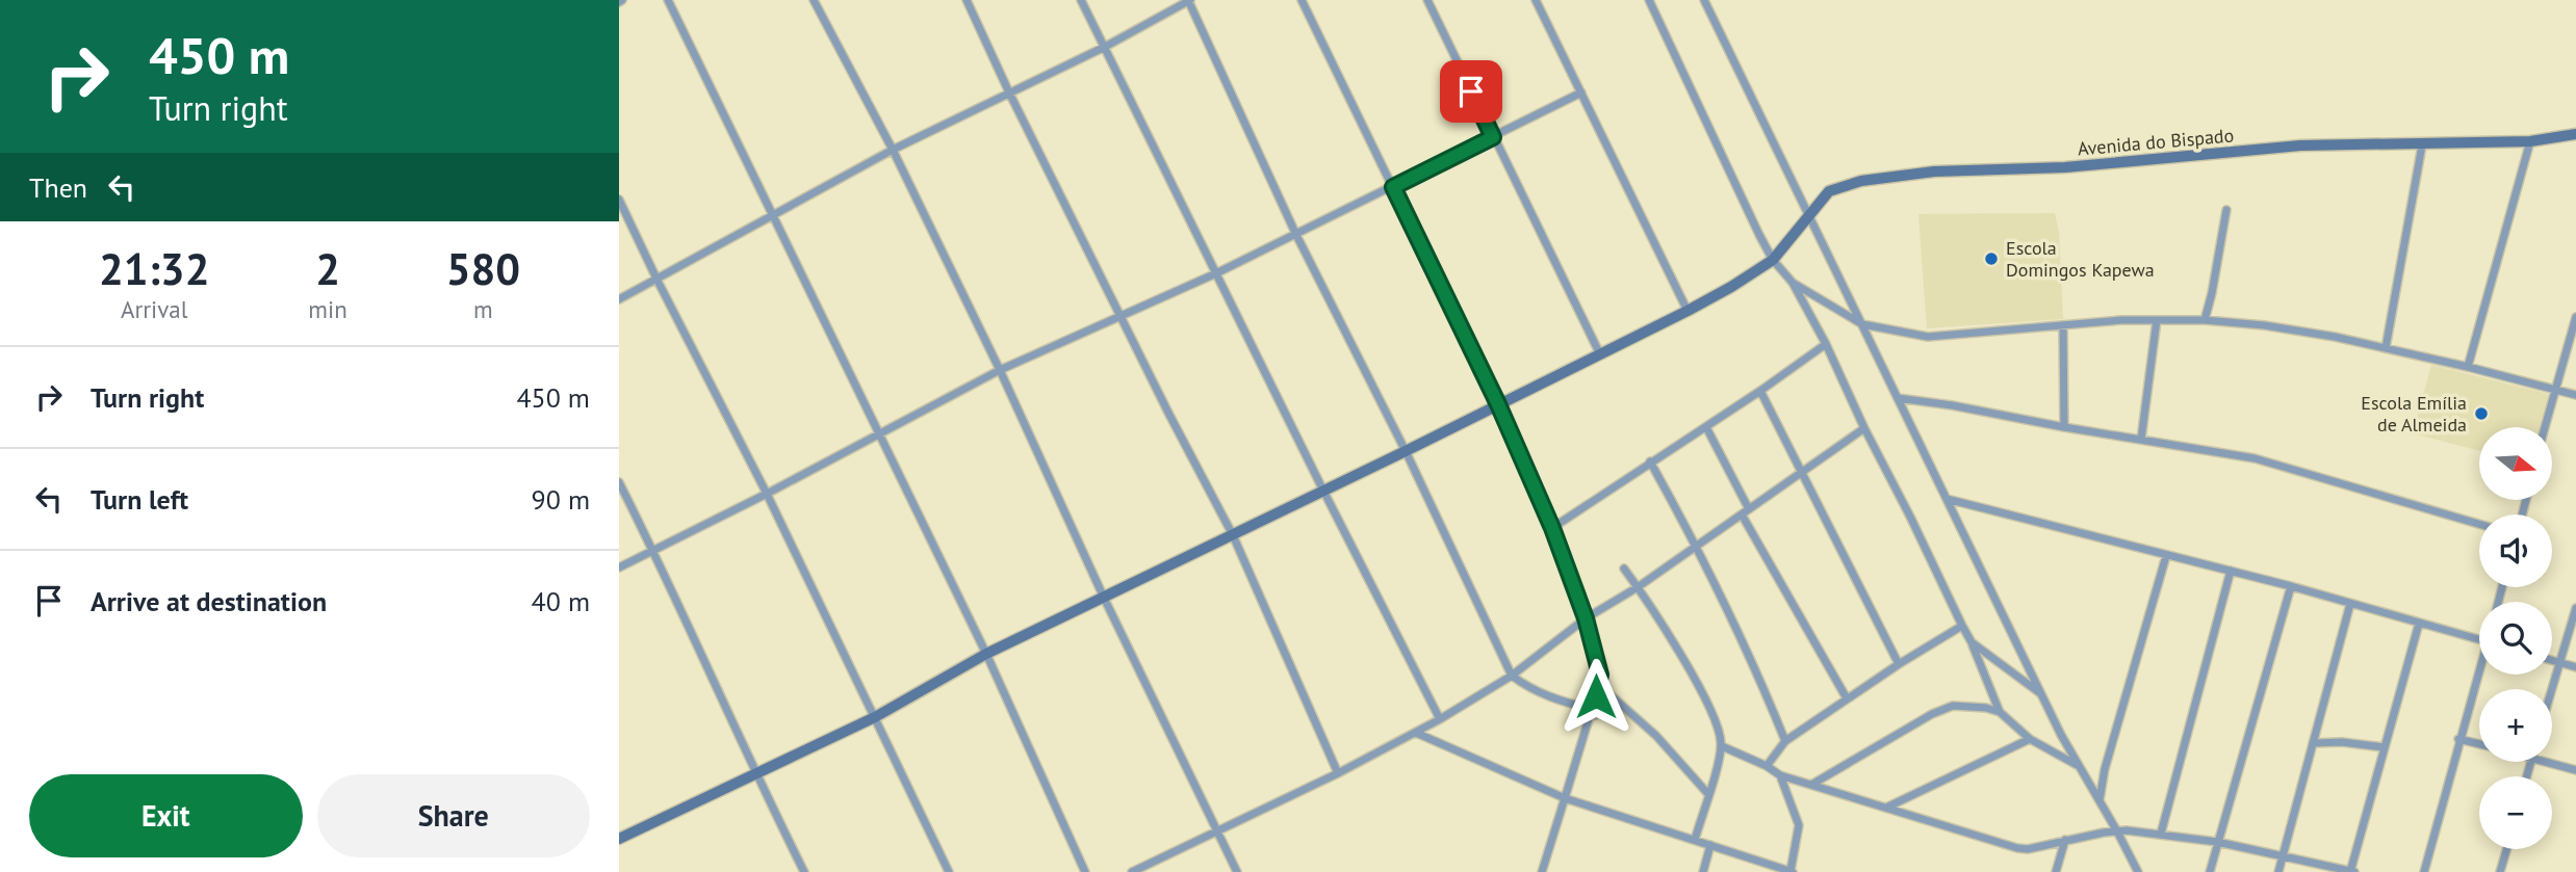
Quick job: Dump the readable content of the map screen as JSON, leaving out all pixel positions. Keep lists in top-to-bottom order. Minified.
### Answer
{"streets":{"main road":["Avenida do Bispado"]},"places":["Escola Domingos Kapewa","Escola Emília de Almeida"],"north":"right","page":{"turn":["450 m","Turn right"],"then":"Then","eta":["21:32","Arrival","2","min","580","m"],"list":[{"name":"Turn right","value":"450 m"},{"name":"Turn left","value":"90 m"},{"name":"Arrive at destination","value":"40 m"}],"map_buttons":["+","−"],"buttons":["Exit","Share"]}}
